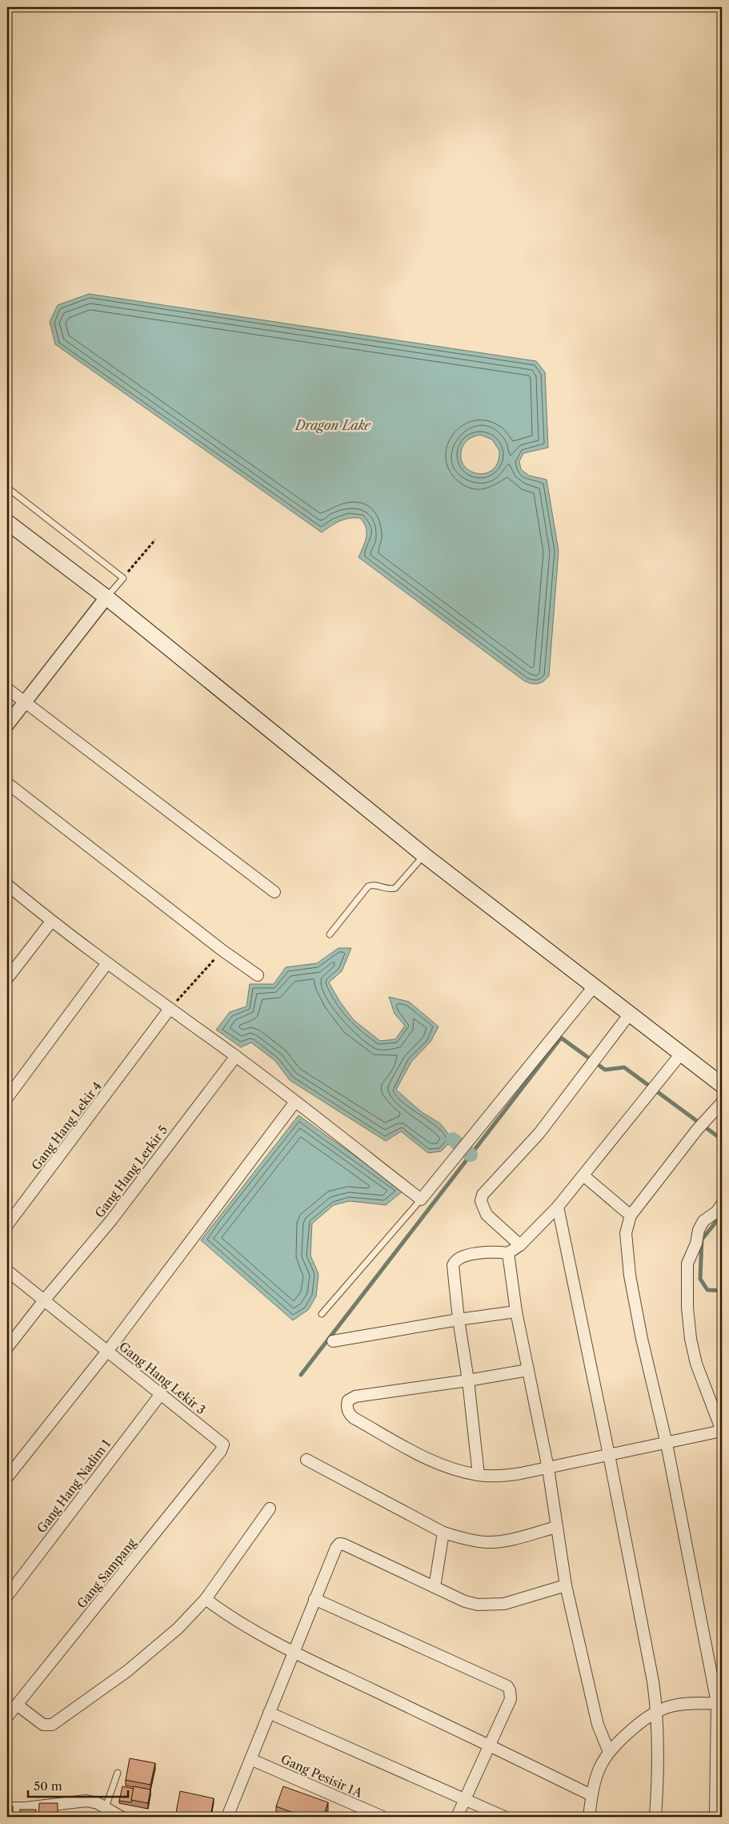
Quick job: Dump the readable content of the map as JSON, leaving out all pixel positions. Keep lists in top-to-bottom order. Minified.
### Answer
{"streets":{"street":["Gang Hang Lekir 4","Gang Hang Lerkir 5","Gang Hang Lekir 3","Gang Hang Nadim 1","Gang Sampang","Gang Pesisir 1A"]},"crossings":[["Gang Hang Lerkir 5","Gang Hang Lekir 3"],["Gang Hang Lekir 3","Gang Hang Nadim 1"],["Gang Hang Lekir 3","Gang Sampang"]],"water":["Dragon Lake"],"scale_bar":"50 m"}
